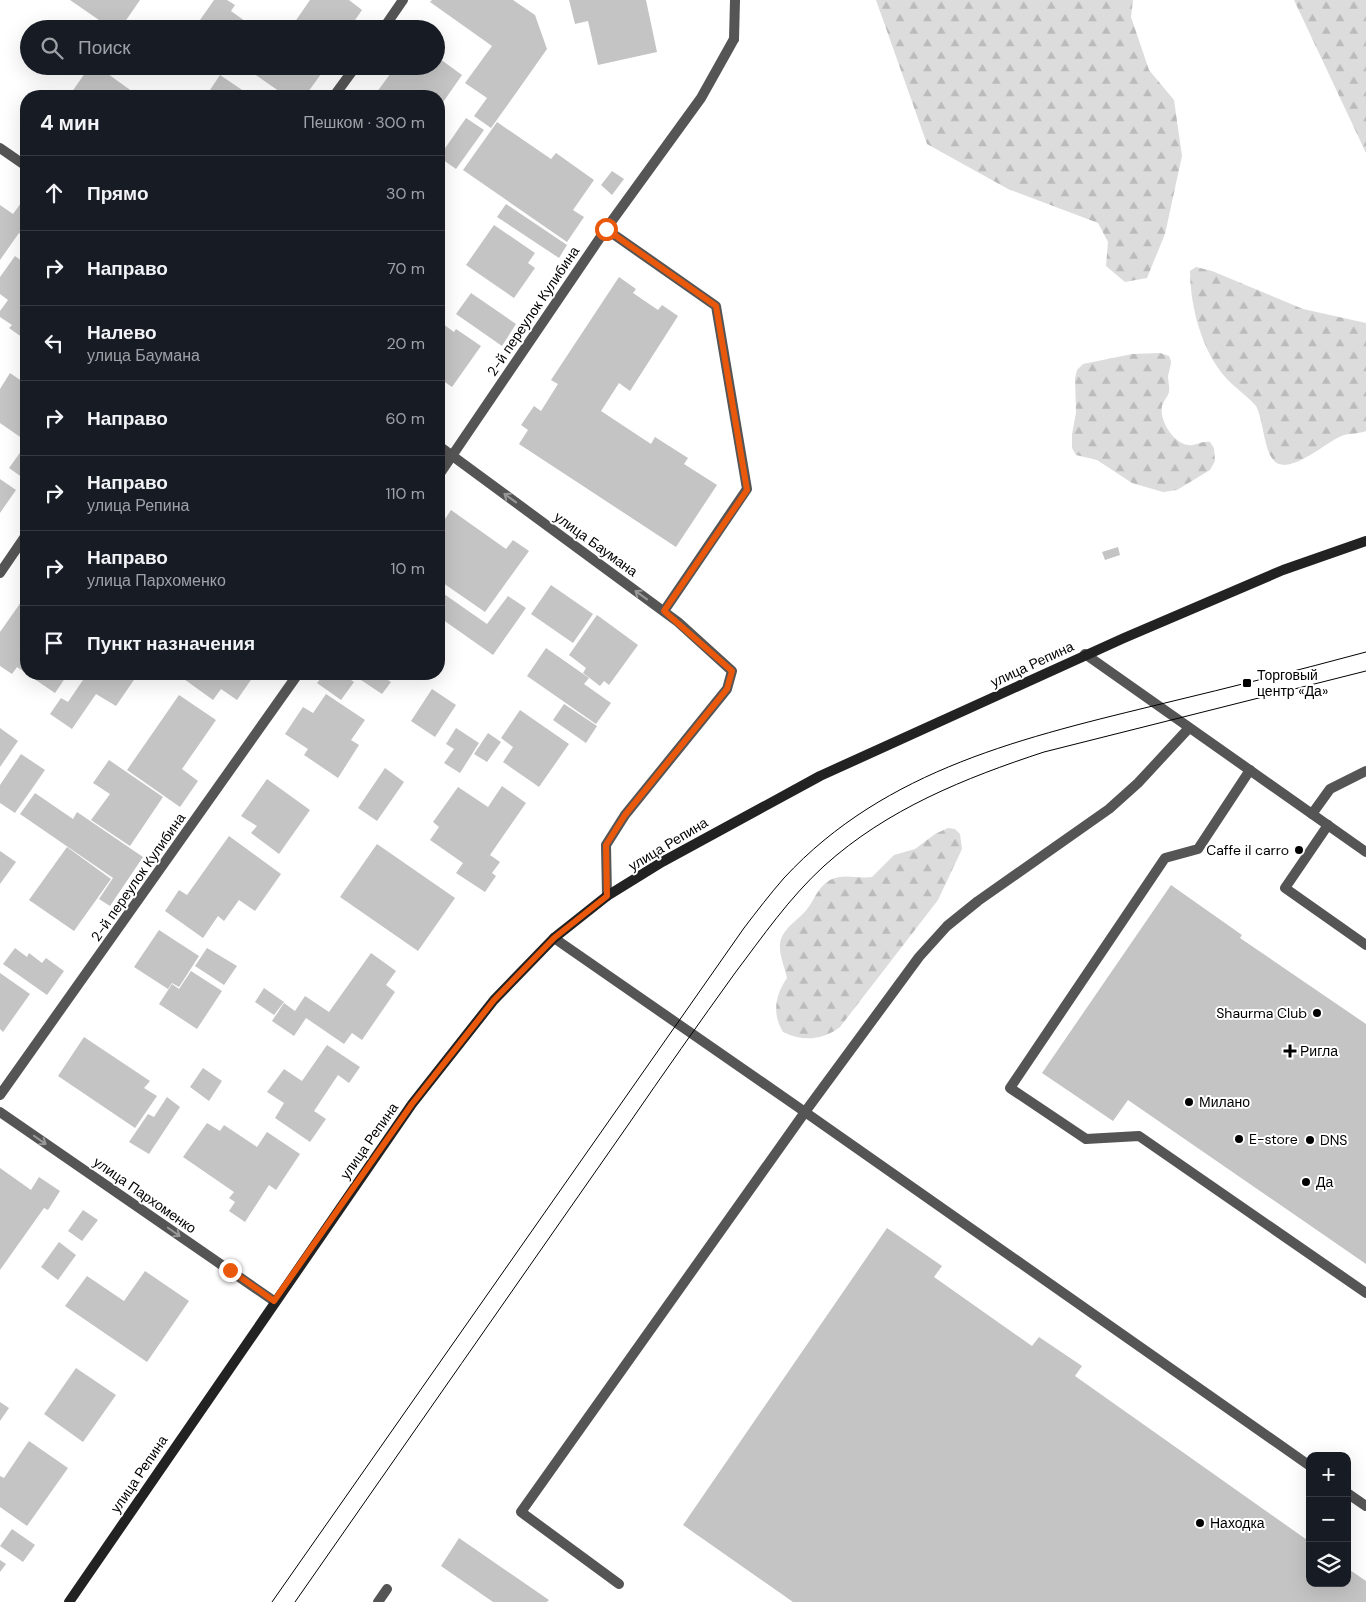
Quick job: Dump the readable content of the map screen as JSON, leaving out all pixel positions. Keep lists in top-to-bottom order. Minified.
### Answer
{"streets":{"street":["2-й переулок Кулибина","улица Баумана","улица Репина","улица Пархоменко"]},"crossings":[["2-й переулок Кулибина","улица Баумана"],["улица Баумана","улица Репина"],["улица Репина","улица Пархоменко"]],"one_way":["улица Баумана","улица Пархоменко"],"places":{"transit":["Торговый центр «Да»"],"other":["Caffe il carro","Shaurma Club","Милано","E-store","DNS","Да","Находка"],"health":["Ригла"]},"page":{"search":"Поиск","heading":["4 мин","Пешком · 300 m"],"list":[["Прямо","30 m"],["Направо","70 m"],["Налево","улица Баумана","20 m"],["Направо","60 m"],["Направо","улица Репина","110 m"],["Направо","улица Пархоменко","10 m"],"Пункт назначения"],"map_buttons":["+","−"]}}
